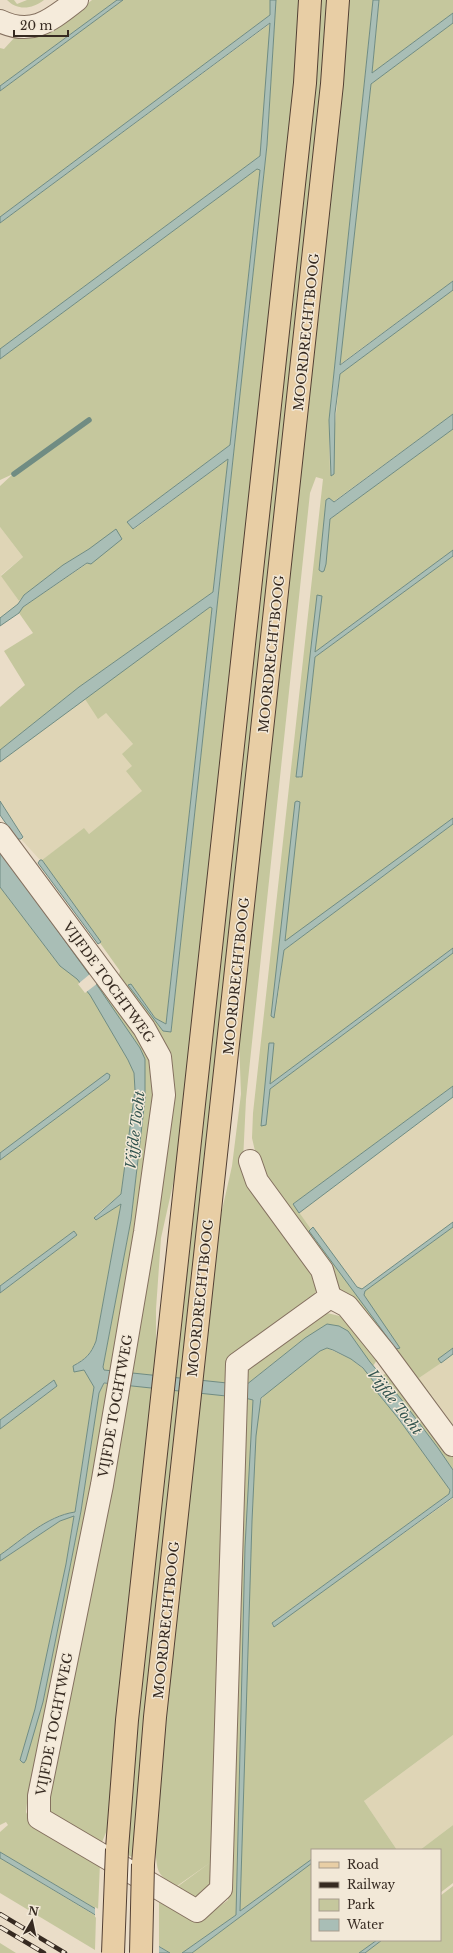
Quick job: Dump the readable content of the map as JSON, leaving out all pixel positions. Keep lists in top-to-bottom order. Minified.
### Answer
{"streets":{"main road":["MOORDRECHTBOOG"],"street":["VIJFDE TOCHTWEG"]},"water":["Vijfde Tocht"],"legend":["Road","Railway","Park","Water"],"scale_bar":"20 m","north":"top"}
